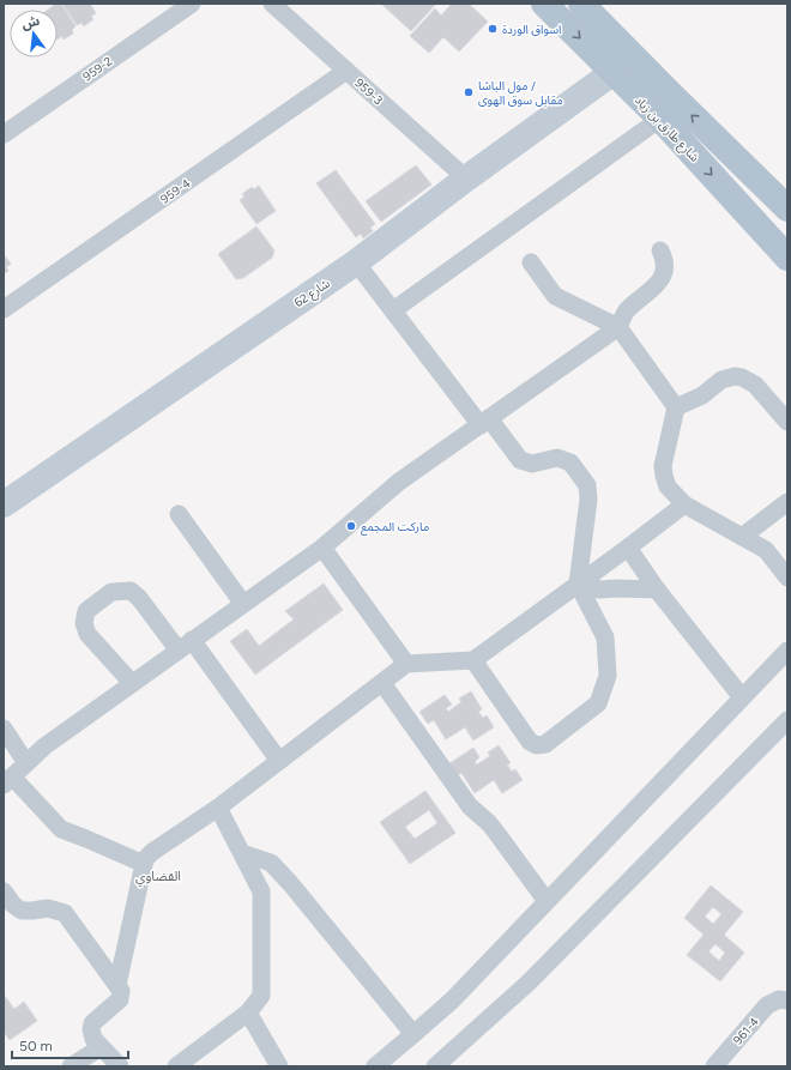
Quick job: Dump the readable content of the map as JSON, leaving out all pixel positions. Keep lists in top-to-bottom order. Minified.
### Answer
{"streets":{"main road":["شارع طارق بن زياد"],"street":["959-2","959-3","959-4","شارع 62","961-4"]},"crossings":[["959-3","959-4"],["959-3","شارع 62"],["شارع طارق بن زياد","شارع 62"]],"districts":["القضاوي"],"places":["اسواق الوردة","مول الباشا / مقابل سوق الهوى","ماركت المجمع"],"scale_bar":"50 m","north":"top"}
